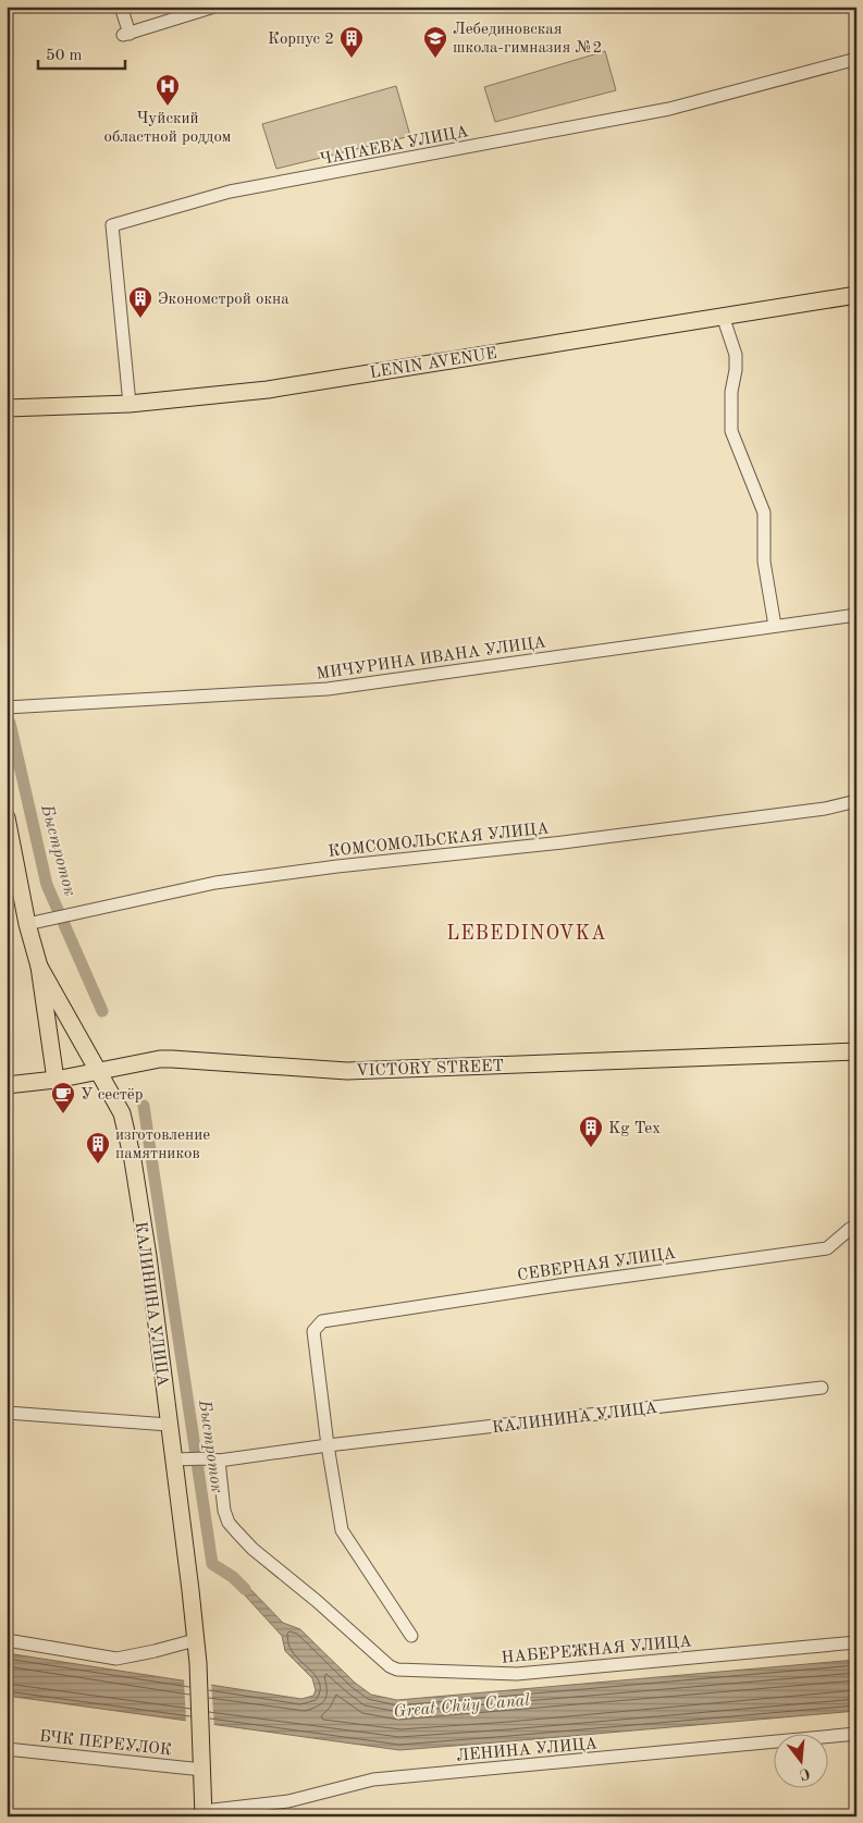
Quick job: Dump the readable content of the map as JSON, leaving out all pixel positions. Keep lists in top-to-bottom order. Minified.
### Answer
{"streets":{"main road":["LENIN AVENUE","VICTORY STREET","КАЛИНИНА УЛИЦА"],"street":["ЧАПАЕВА УЛИЦА","МИЧУРИНА ИВАНА УЛИЦА","КОМСОМОЛЬСКАЯ УЛИЦА","СЕВЕРНАЯ УЛИЦА","НАБЕРЕЖНАЯ УЛИЦА","БЧК ПЕРЕУЛОК","ЛЕНИНА УЛИЦА"]},"crossings":[["ЧАПАЕВА УЛИЦА","LENIN AVENUE"],["КОМСОМОЛЬСКАЯ УЛИЦА","КАЛИНИНА УЛИЦА"],["VICTORY STREET","КАЛИНИНА УЛИЦА"],["СЕВЕРНАЯ УЛИЦА","КАЛИНИНА УЛИЦА"],["КАЛИНИНА УЛИЦА","НАБЕРЕЖНАЯ УЛИЦА"],["КАЛИНИНА УЛИЦА","БЧК ПЕРЕУЛОК"],["КАЛИНИНА УЛИЦА","ЛЕНИНА УЛИЦА"]],"districts":["LEBEDINOVKA"],"water":["Быстроток","Great Chüy Canal"],"places":{"building":["Корпус 2","Экономстрой окна","Kg Tex","изготовление памятников"],"school or university":["Лебединовская школа-гимназия №2"],"hospital":["Чуйский областной роддом"],"cafe":["У сестёр"]},"scale_bar":"50 m","north":"bottom"}
